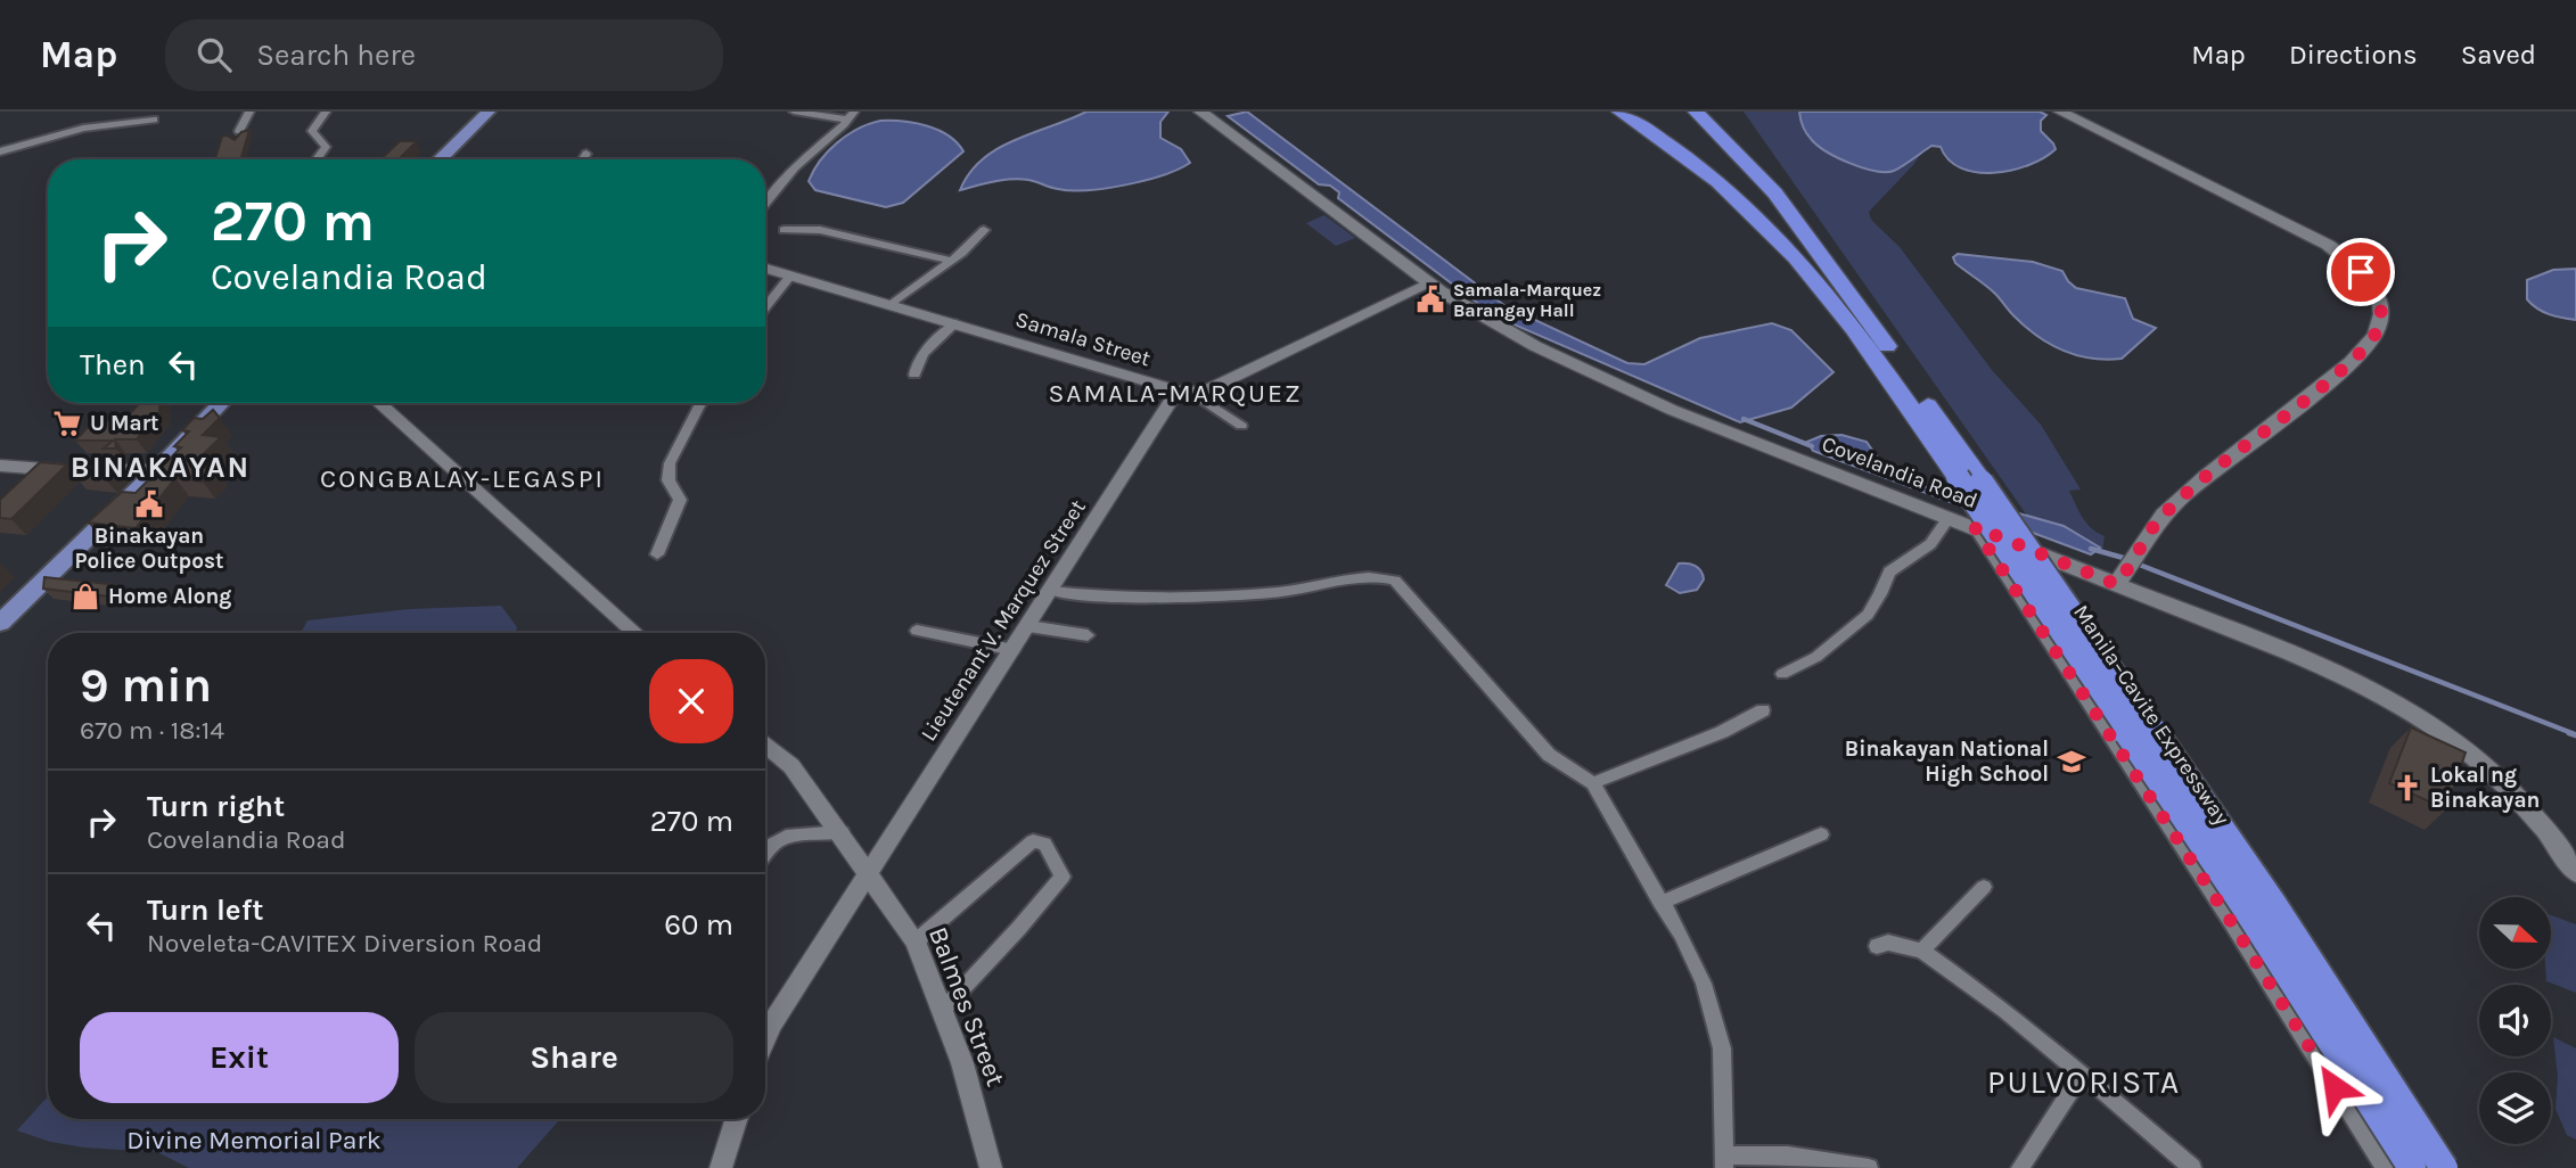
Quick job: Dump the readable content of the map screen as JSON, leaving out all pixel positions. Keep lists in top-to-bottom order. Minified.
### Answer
{"streets":{"highway":["Manila–Cavite Expressway"],"main road":["Covelandia Road"],"street":["Samala Street","Lieutenant V. Marquez Street","Balmes Street"]},"crossings":[["Samala Street","Lieutenant V. Marquez Street"],["Lieutenant V. Marquez Street","Balmes Street"]],"districts":["SAMALA-MARQUEZ","BINAKAYAN","CONGBALAY-LEGASPI","PULVORISTA"],"parks":["Divine Memorial Park"],"places":{"public building":["Samala-Marquez Barangay Hall","Binakayan Police Outpost"],"supermarket":["U Mart"],"shop":["Home Along"],"school or university":["Binakayan National High School"],"church":["Lokal ng Binakayan"]},"north":"right","page":{"header":"Map","search":"Search here","nav":["Map","Directions","Saved"],"turn":["270 m","Covelandia Road"],"then":"Then","heading":["9 min","670 m · 18:14"],"list":[{"name":"Turn right","note":"Covelandia Road","value":"270 m"},{"name":"Turn left","note":"Noveleta-CAVITEX Diversion Road","value":"60 m"}],"buttons":["Exit","Share"]}}
